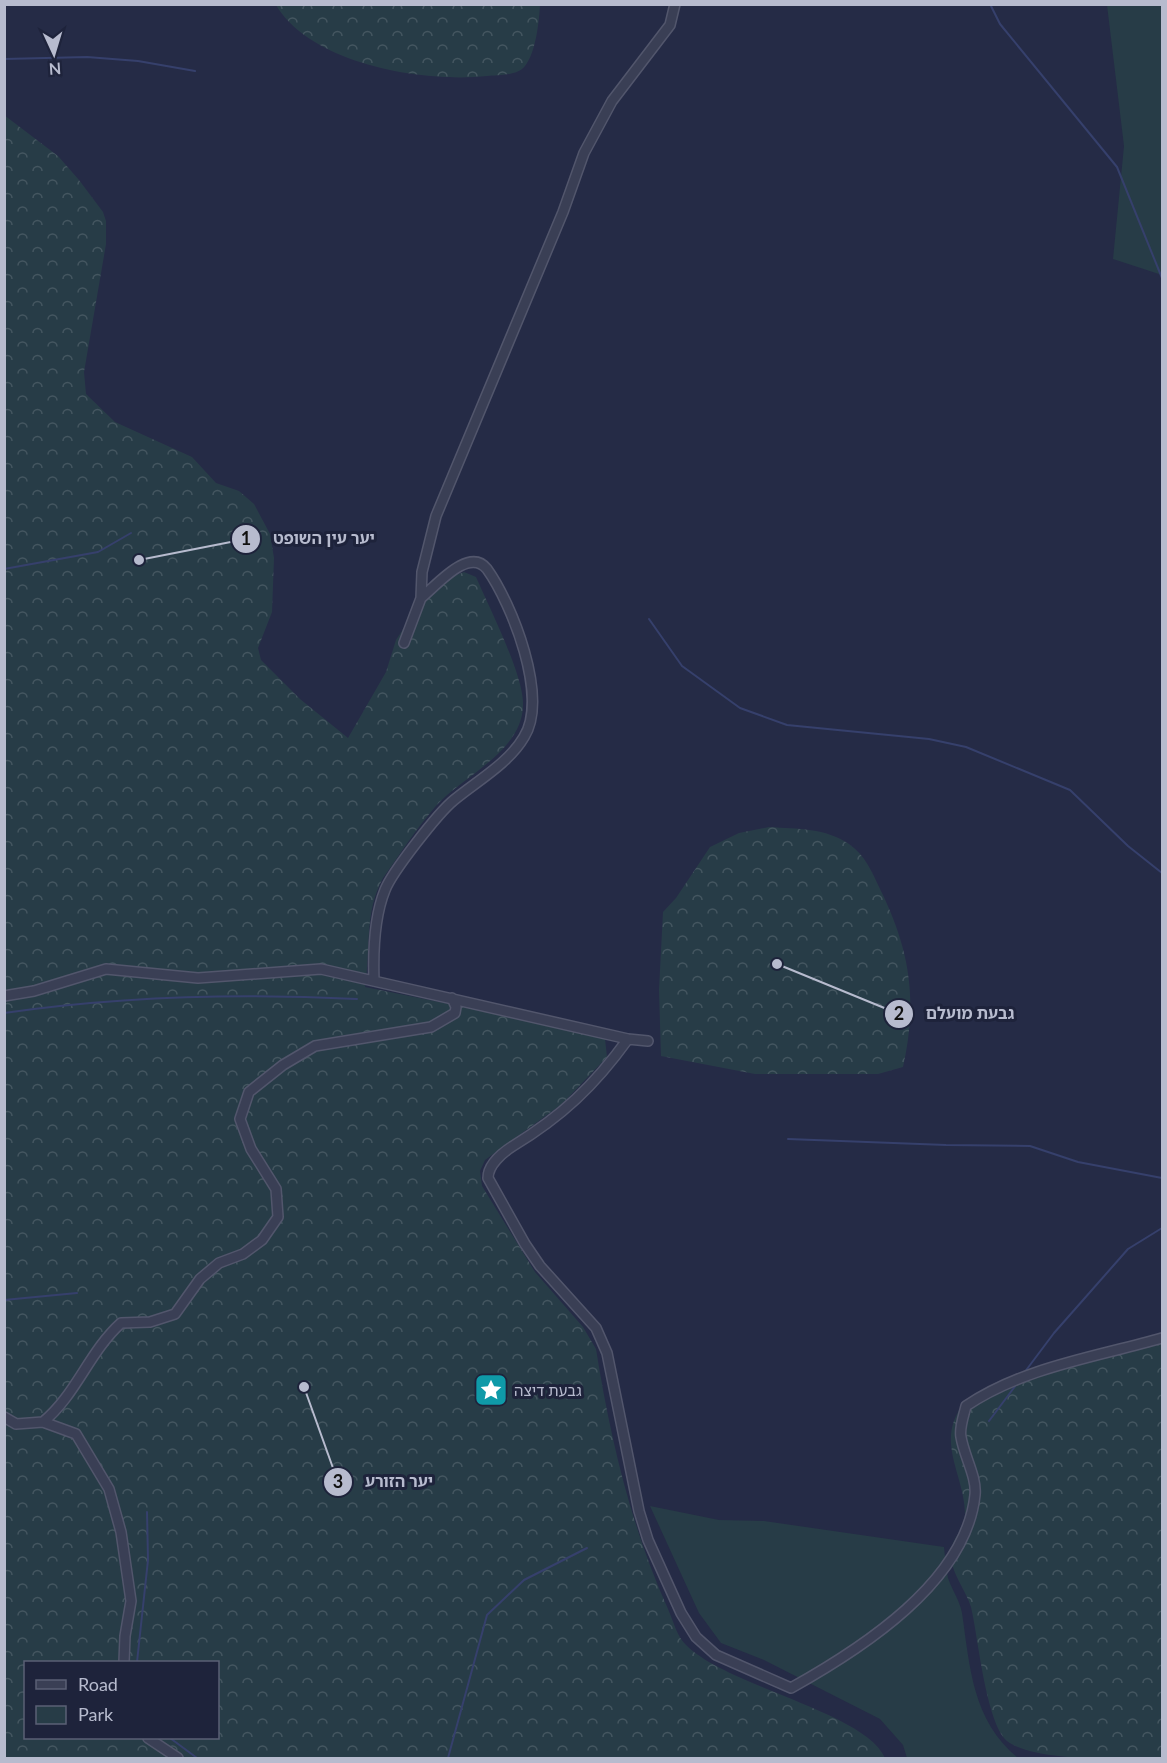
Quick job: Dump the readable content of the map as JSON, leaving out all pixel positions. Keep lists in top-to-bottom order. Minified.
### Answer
{"places":{"other":["יער עין השופט","גבעת מועלם","יער הזורע"],"place":["גבעת דיצה"]},"legend":["Road","Park"],"north":"bottom"}
